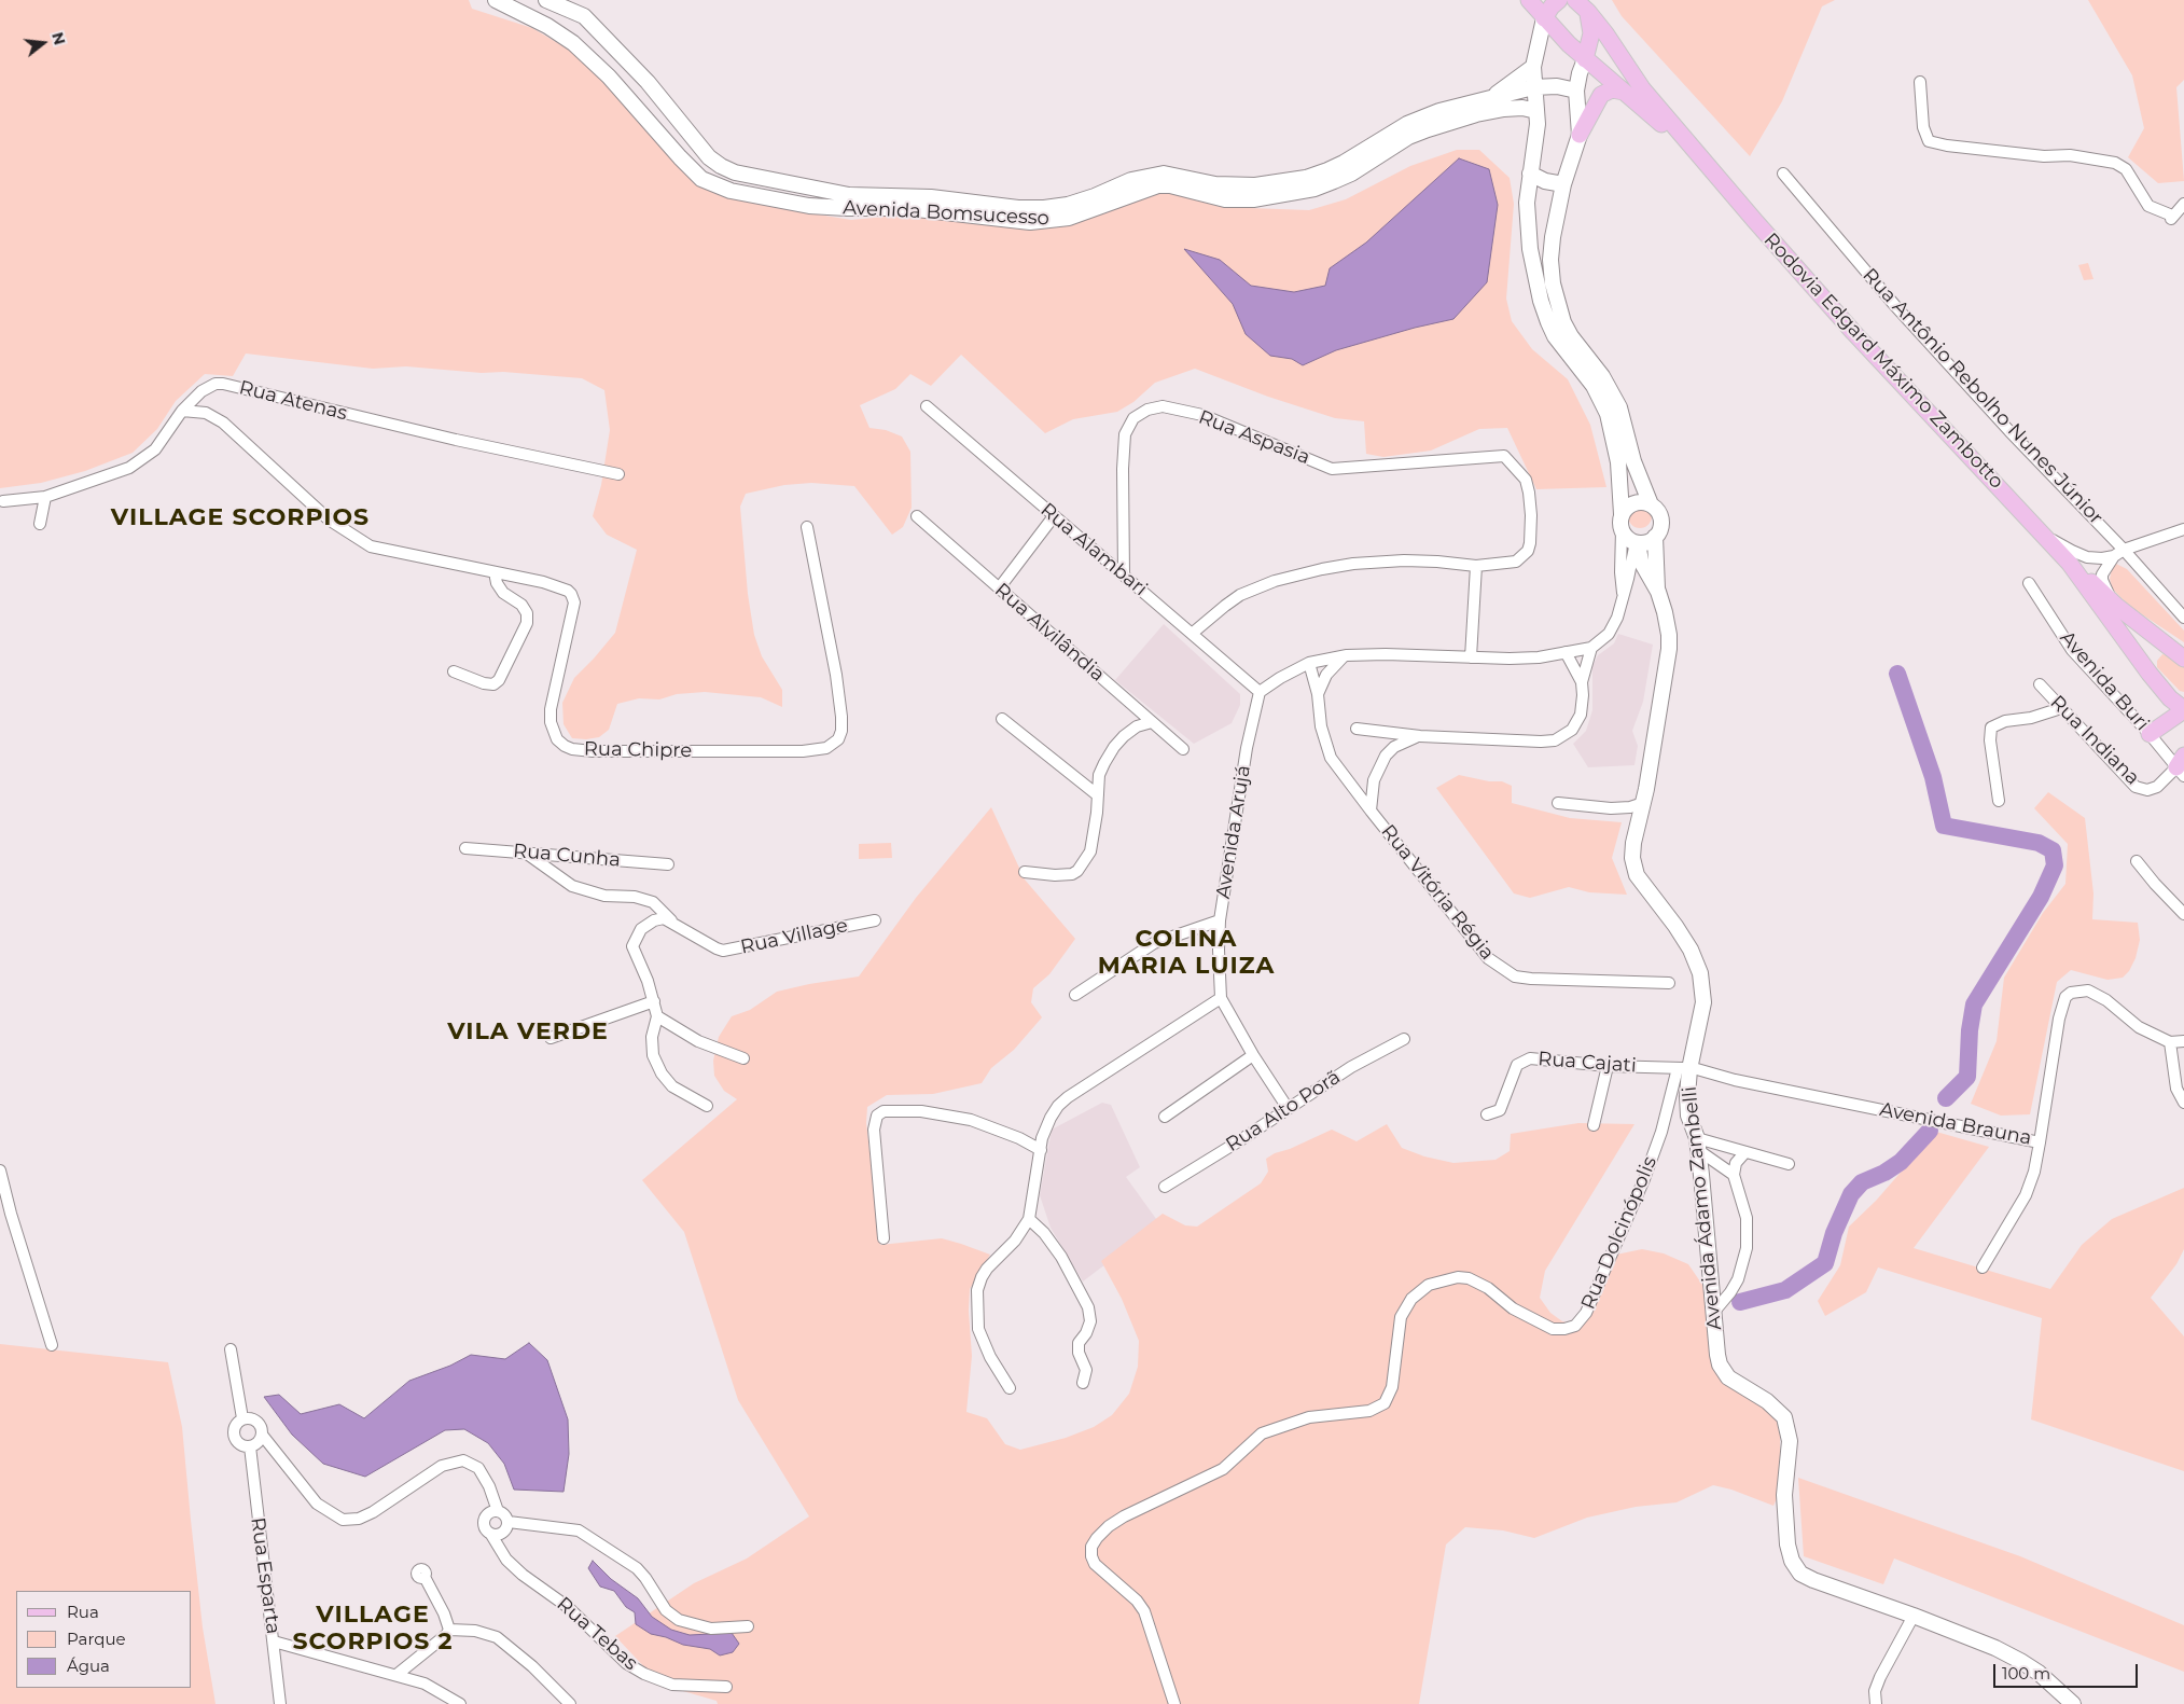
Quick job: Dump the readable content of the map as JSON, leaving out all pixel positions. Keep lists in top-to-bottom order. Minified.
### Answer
{"streets":{"main road":["Rodovia Edgard Máximo Zambotto"],"street":["Avenida Bomsucesso","Rua Antônio Rebolho Nunes Júnior","Rua Atenas","Rua Aspasia","Rua Alambari","Rua Alvilândia","Avenida Buri","Rua Indiana","Rua Chipre","Avenida Arujá","Rua Cunha","Rua Vitória Régia","Rua Village","Rua Cajati","Rua Alto Porã","Avenida Brauna","Avenida Ádamo Zambelli","Rua Dolcinópolis","Rua Esparta","Rua Tebas"]},"crossings":[["Avenida Bomsucesso","Avenida Ádamo Zambelli"],["Rodovia Edgard Máximo Zambotto","Avenida Ádamo Zambelli"],["Rua Atenas","Rua Chipre"],["Rua Aspasia","Rua Alambari"],["Rua Alambari","Avenida Arujá"],["Avenida Buri","Rua Indiana"],["Rua Cunha","Rua Village"],["Rua Cajati","Avenida Brauna"],["Rua Cajati","Avenida Ádamo Zambelli"],["Rua Cajati","Rua Dolcinópolis"],["Avenida Brauna","Avenida Ádamo Zambelli"],["Avenida Brauna","Rua Dolcinópolis"],["Avenida Ádamo Zambelli","Rua Dolcinópolis"]],"districts":["VILLAGE SCORPIOS","COLINA MARIA LUIZA","VILA VERDE","VILLAGE SCORPIOS 2"],"legend":["Rua","Parque","Água"],"scale_bar":"100 m","north":"right"}
